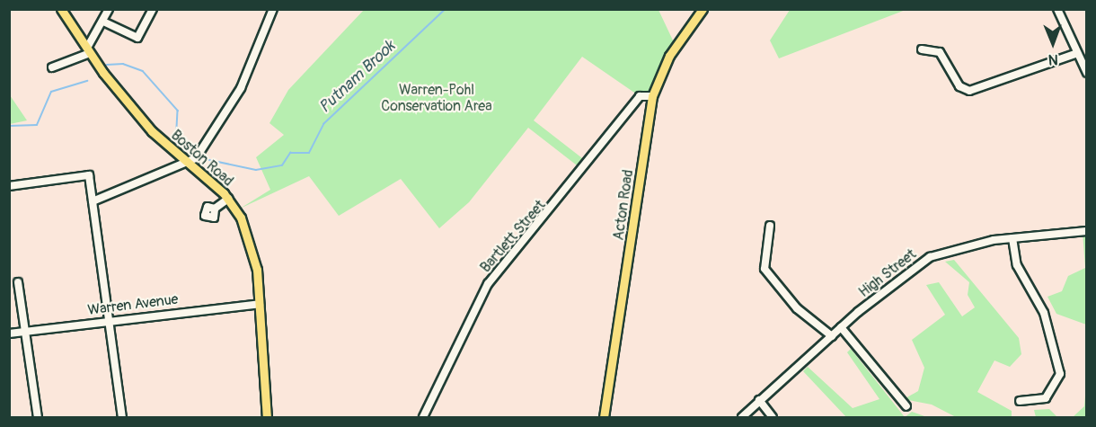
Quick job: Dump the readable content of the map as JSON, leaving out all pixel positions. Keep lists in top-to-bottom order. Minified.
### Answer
{"streets":{"main road":["Boston Road","Acton Road"],"street":["Bartlett Street","High Street","Warren Avenue"]},"crossings":[["Boston Road","Warren Avenue"],["Acton Road","Bartlett Street"]],"water":["Putnam Brook"],"parks":["Warren-Pohl Conservation Area"],"north":"bottom"}
